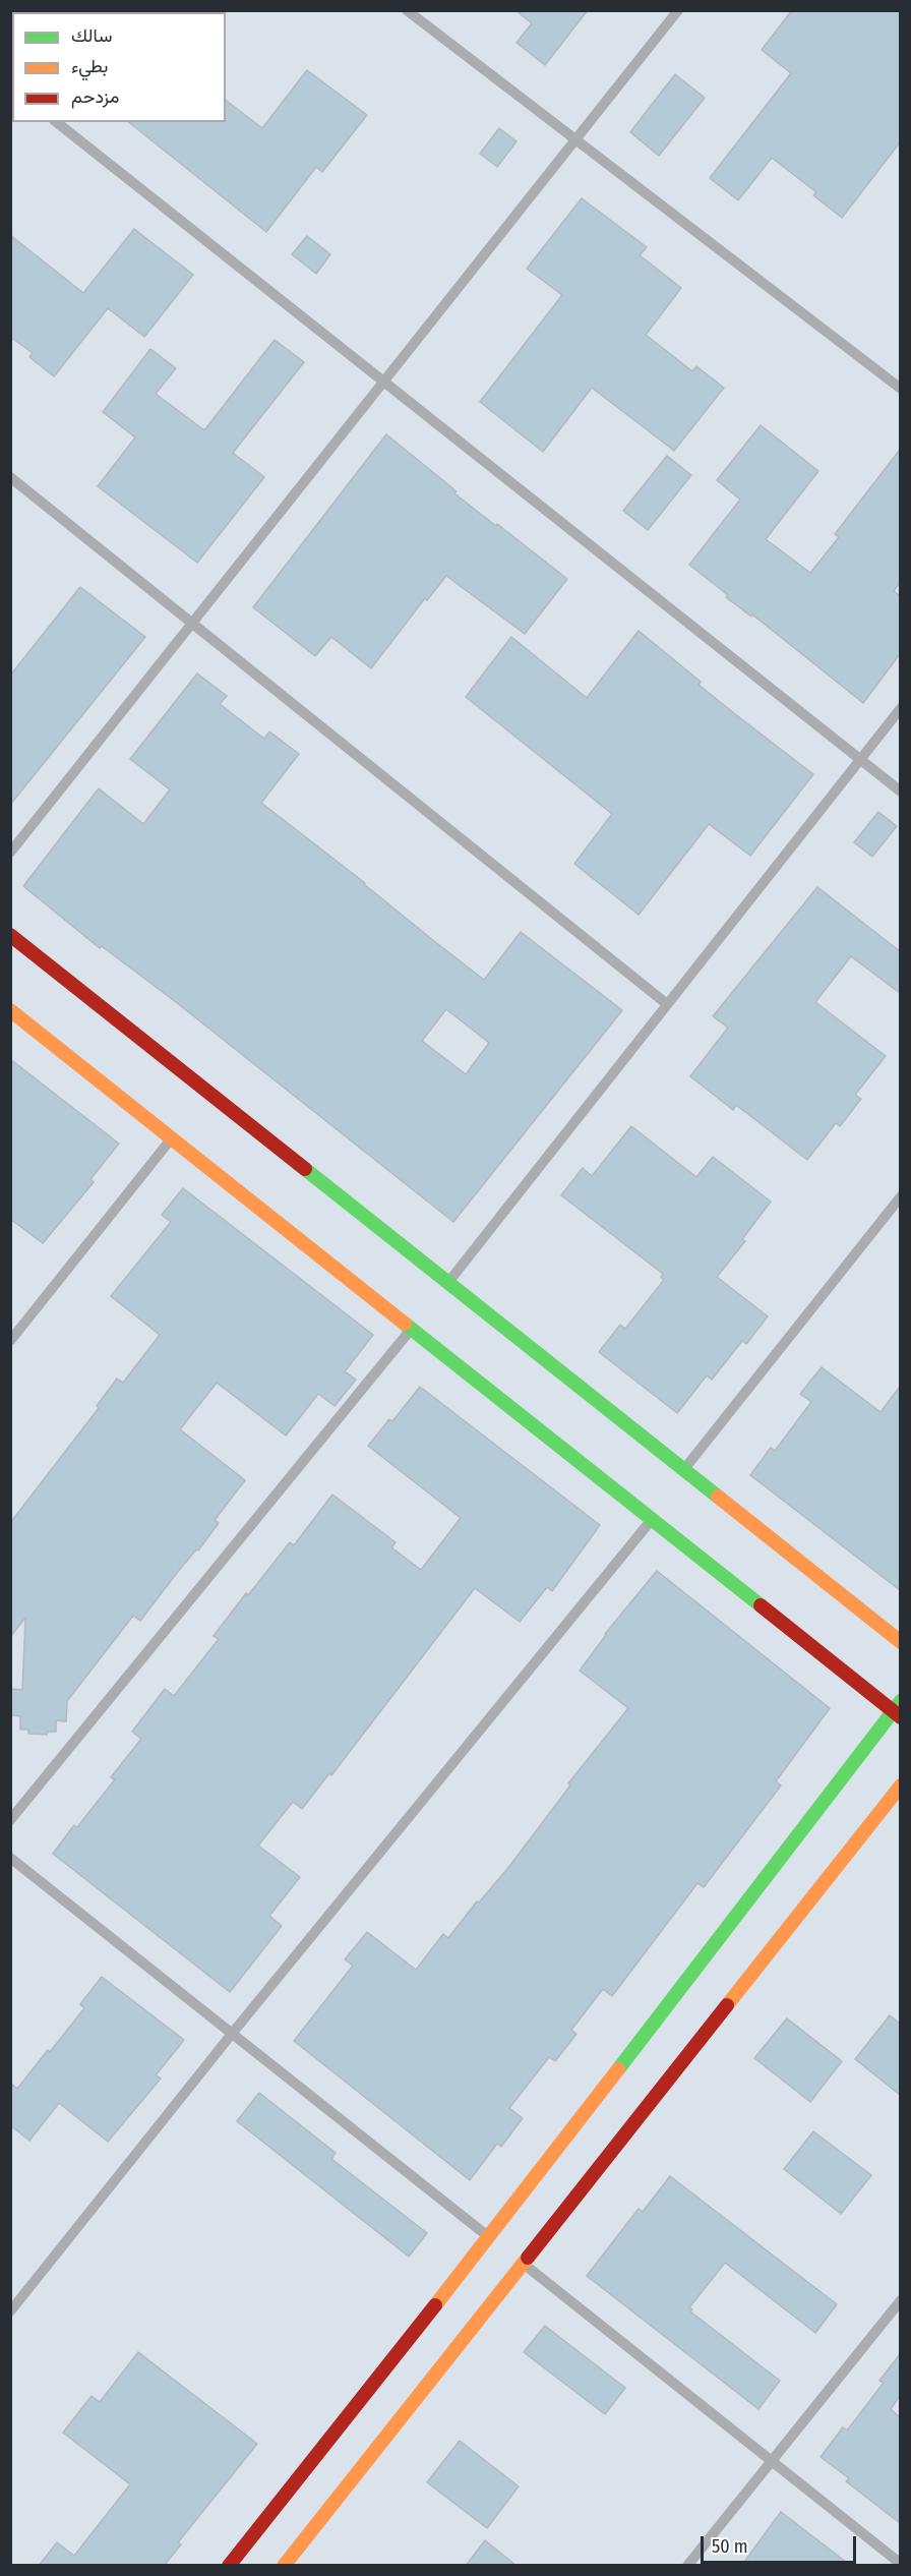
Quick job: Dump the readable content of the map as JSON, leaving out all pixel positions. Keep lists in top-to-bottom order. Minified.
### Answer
{"legend":["سالك","بطيء","مزدحم"],"scale_bar":"50 m"}
